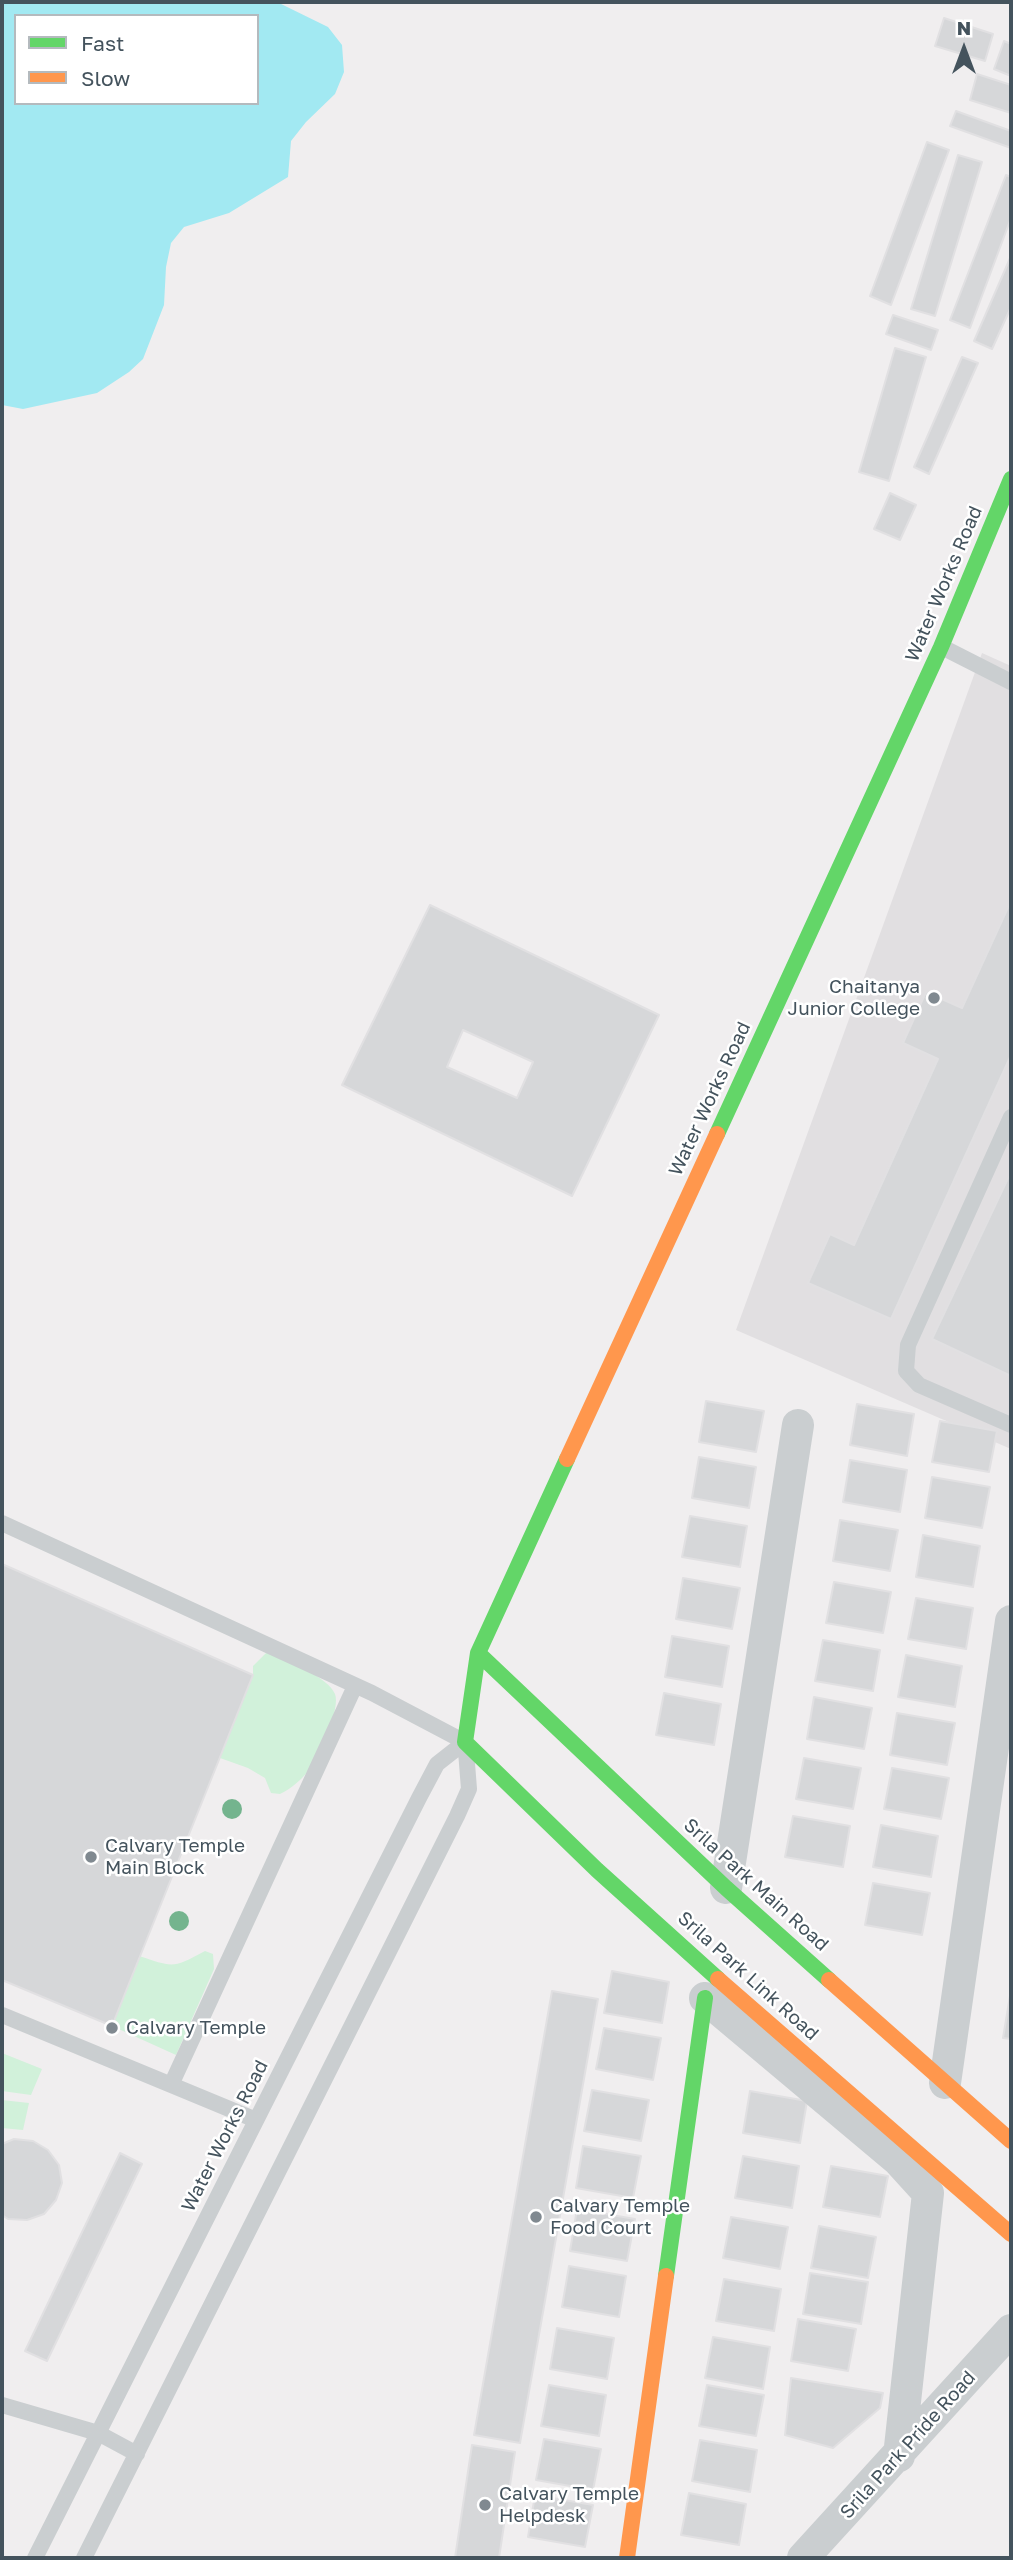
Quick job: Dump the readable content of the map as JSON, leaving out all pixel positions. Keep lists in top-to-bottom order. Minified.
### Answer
{"streets":{"street":["Water Works Road","Srila Park Main Road","Srila Park Link Road","Srila Park Pride Road"]},"crossings":[["Water Works Road","Srila Park Main Road"],["Water Works Road","Srila Park Link Road"]],"places":["Chaitanya Junior College","Calvary Temple Main Block","Calvary Temple","Calvary Temple Food Court","Calvary Temple Helpdesk"],"legend":["Fast","Slow"],"north":"top"}
